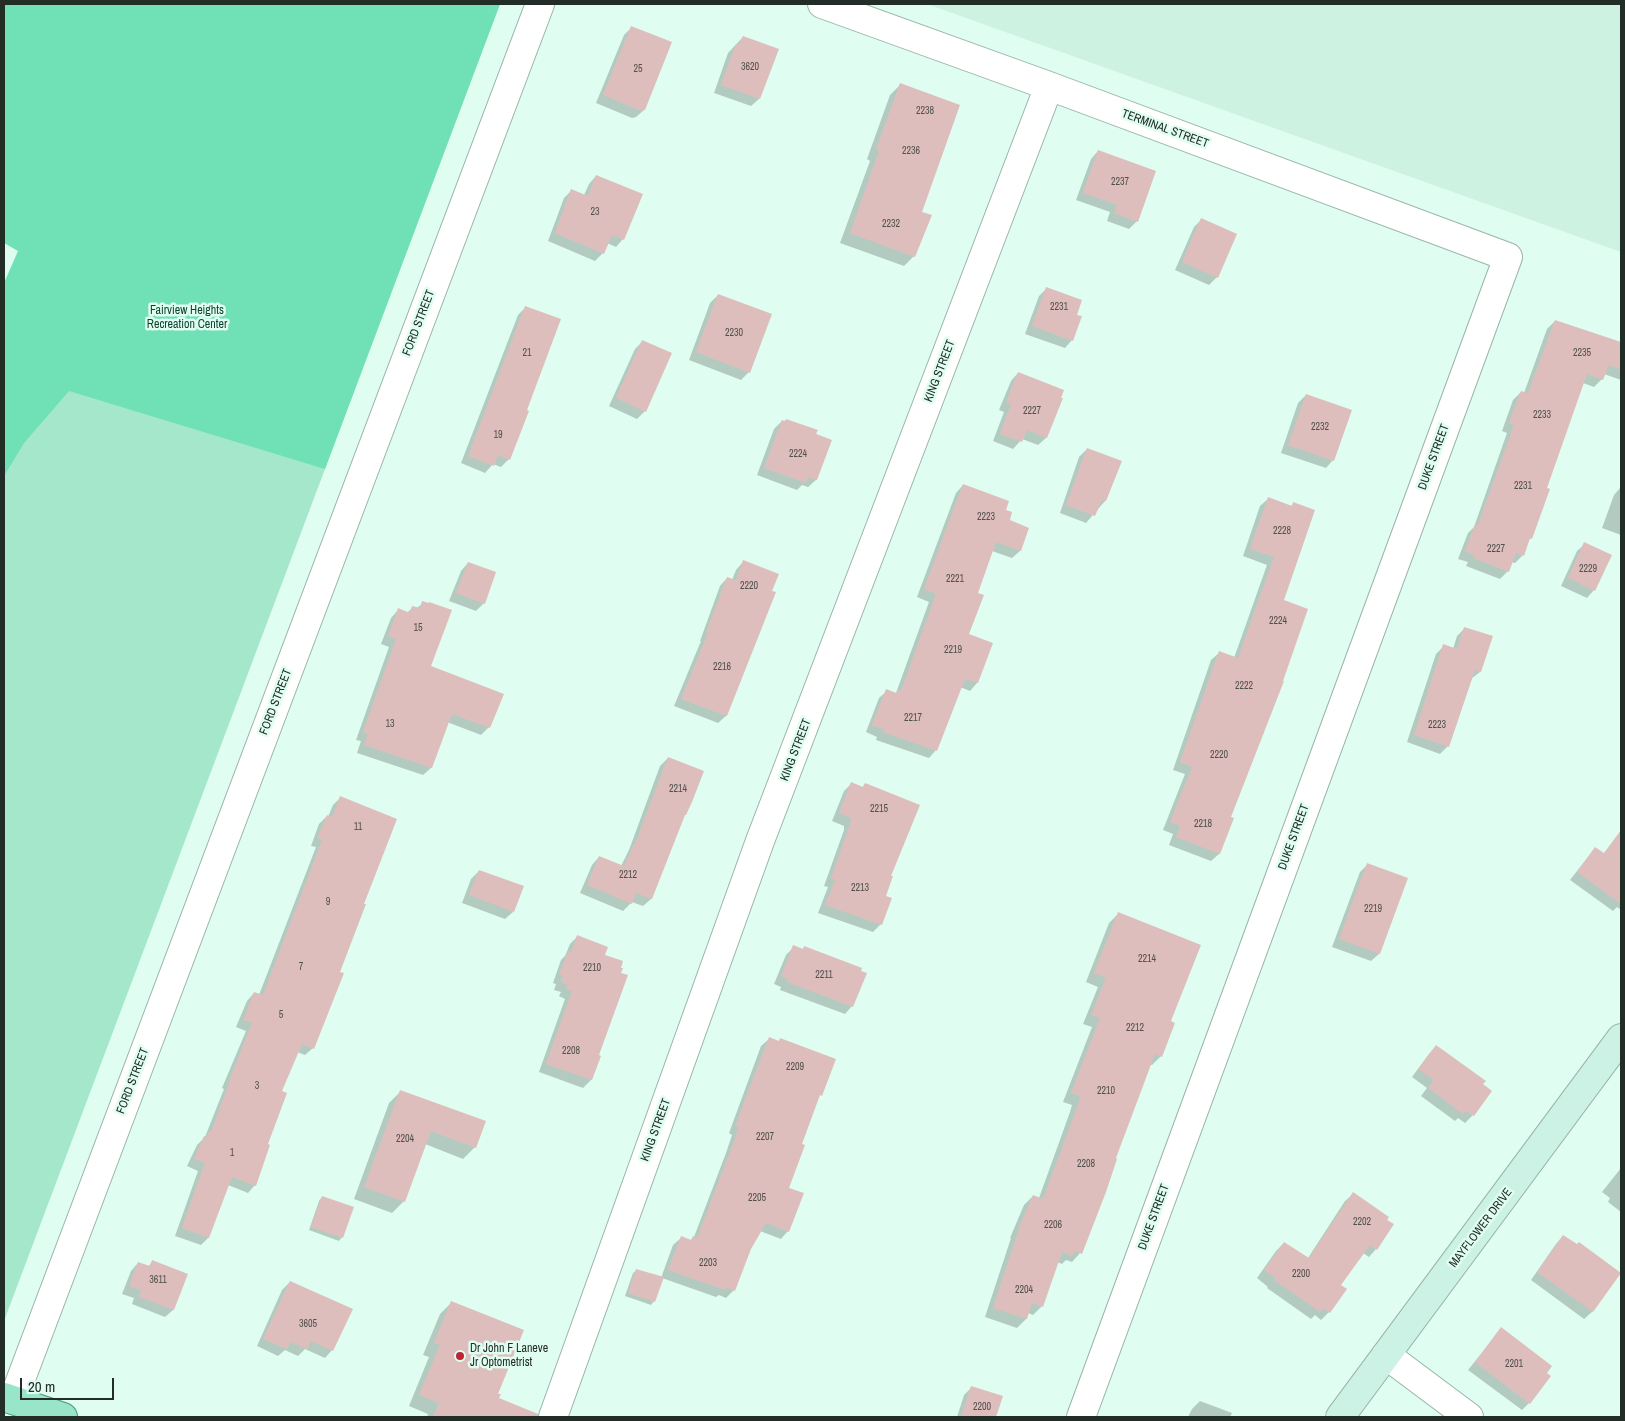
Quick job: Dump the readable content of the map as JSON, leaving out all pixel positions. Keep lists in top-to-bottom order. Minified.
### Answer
{"streets":{"street":["TERMINAL STREET","FORD STREET","KING STREET","DUKE STREET","MAYFLOWER DRIVE"]},"crossings":[["TERMINAL STREET","KING STREET"],["TERMINAL STREET","DUKE STREET"]],"parks":["Fairview Heights Recreation Center"],"places":["Dr John F Laneve Jr Optometrist"],"house_numbers":["3620","25","2238","2236","2237","23","2232","2231","2230","21","2235","2227","2233","2232","19","2224","2231","2223","2228","2227","2229","2221","2220","2224","15","2219","2216","2222","2217","13","2223","2220","2214","2215","2218","11","2212","2213","9","2219","2214","7","2210","2211","5","2212","2208","2209","3","2210","2207","2204","1","2208","2205","2202","2206","2203","2200","3611","2204","3605","2201","2200"],"scale_bar":"20 m"}
